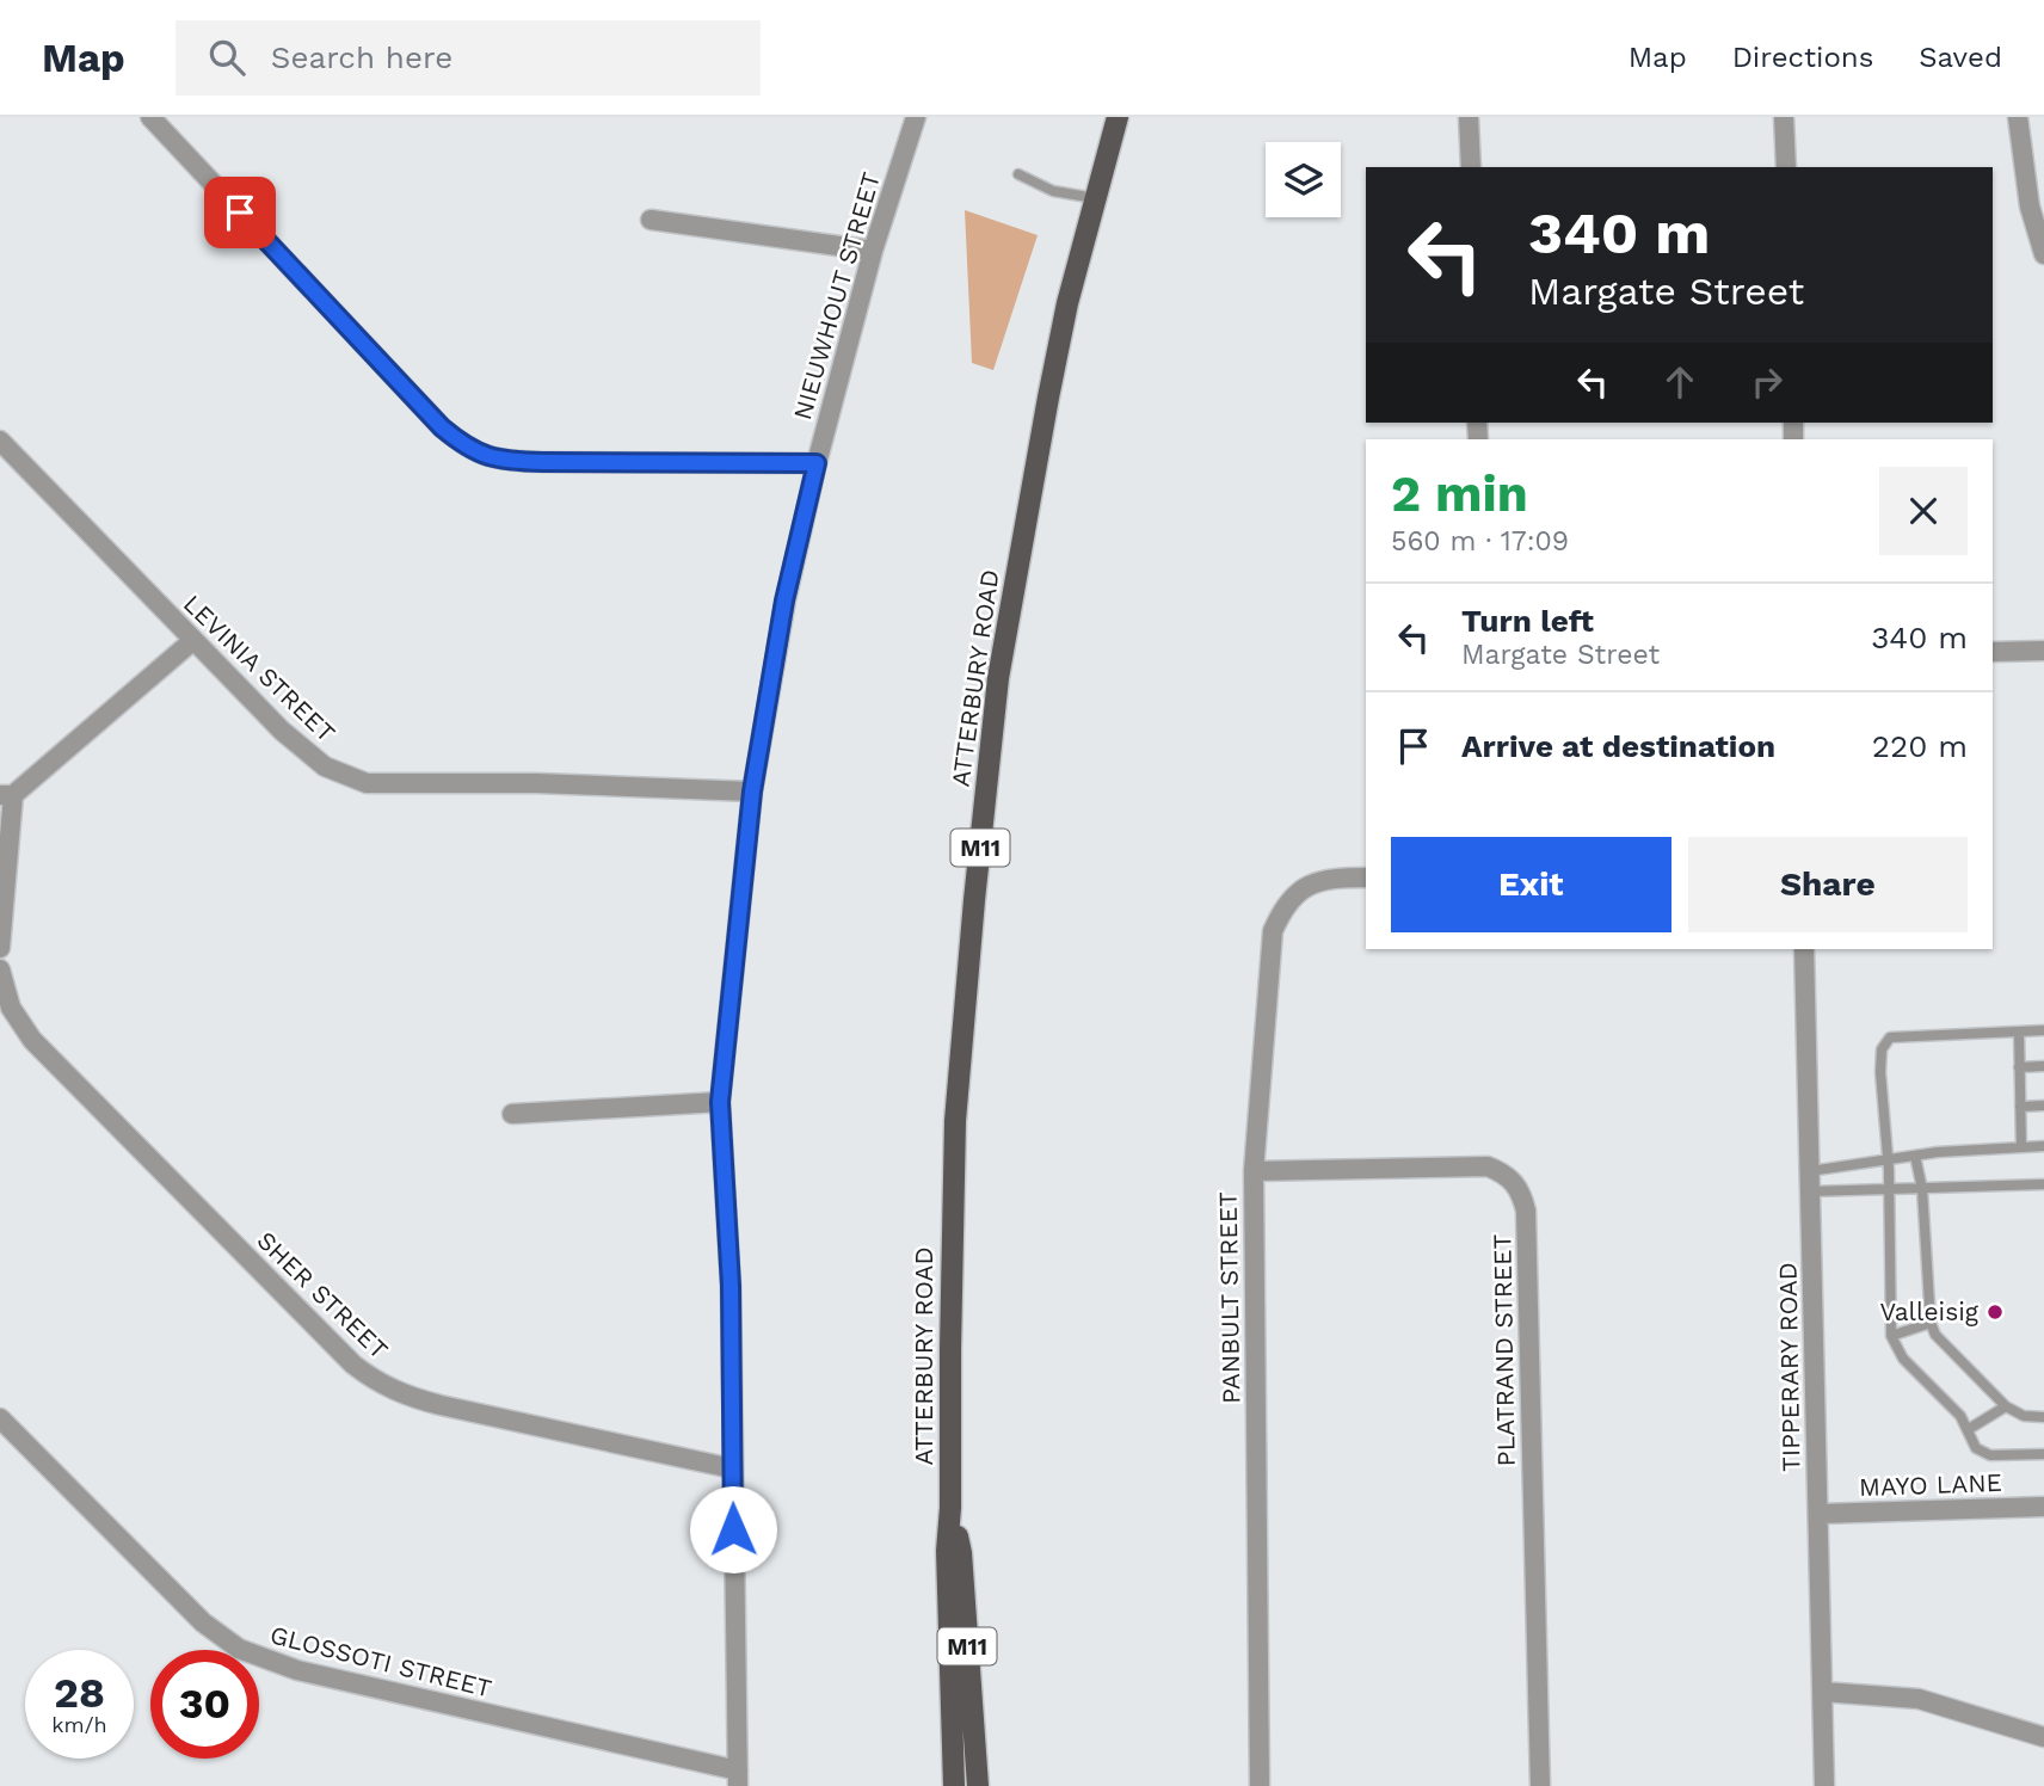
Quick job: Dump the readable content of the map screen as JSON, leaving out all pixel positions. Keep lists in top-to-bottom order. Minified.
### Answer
{"streets":{"main road":["ATTERBURY ROAD","M11"],"street":["NIEUWHOUT STREET","LEVINIA STREET","SHER STREET","PANBULT STREET","PLATRAND STREET","TIPPERARY ROAD","MAYO LANE","GLOSSOTI STREET"]},"crossings":[["NIEUWHOUT STREET","LEVINIA STREET"],["NIEUWHOUT STREET","SHER STREET"],["NIEUWHOUT STREET","GLOSSOTI STREET"],["PANBULT STREET","PLATRAND STREET"],["TIPPERARY ROAD","MAYO LANE"]],"places":["Valleisig"],"page":{"header":"Map","search":"Search here","nav":["Map","Directions","Saved"],"turn":["340 m","Margate Street"],"heading":["2 min","560 m · 17:09"],"list":[{"name":"Turn left","note":"Margate Street","value":"340 m"},{"name":"Arrive at destination","value":"220 m"}],"buttons":["Exit","Share"],"speed":"28 km/h","limit":"30"}}
